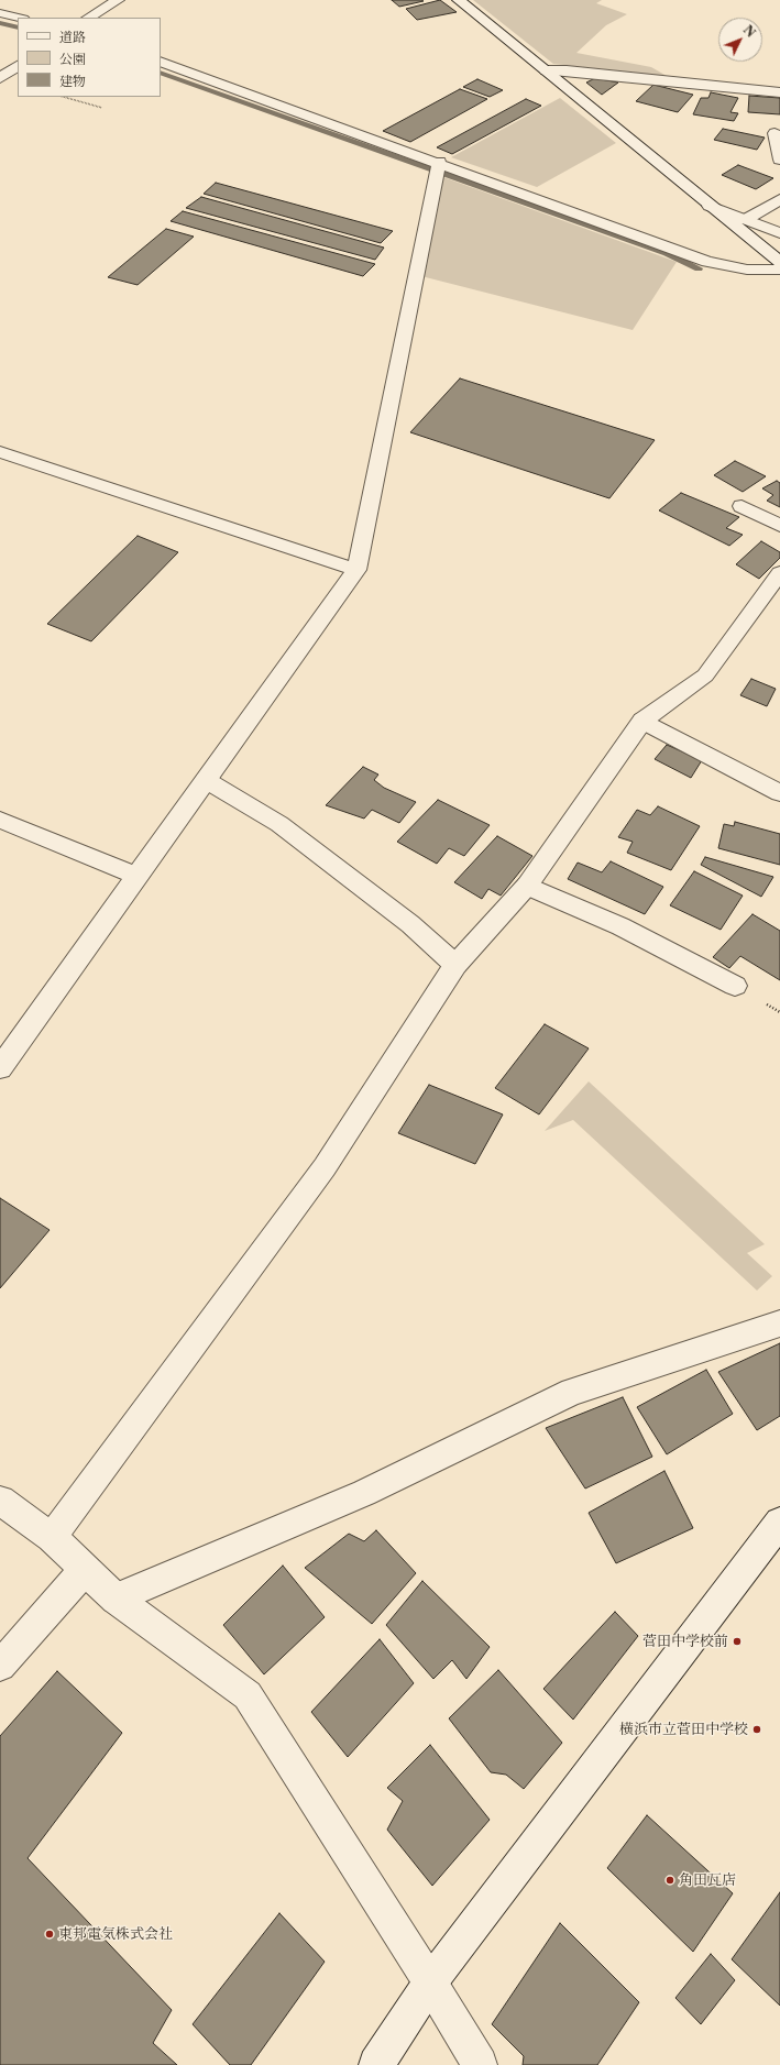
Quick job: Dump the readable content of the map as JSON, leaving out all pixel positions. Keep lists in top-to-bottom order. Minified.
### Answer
{"places":["菅田中学校前","横浜市立菅田中学校","角田瓦店","東邦電気株式会社"],"legend":["道路","公園","建物"],"north":"top right"}
